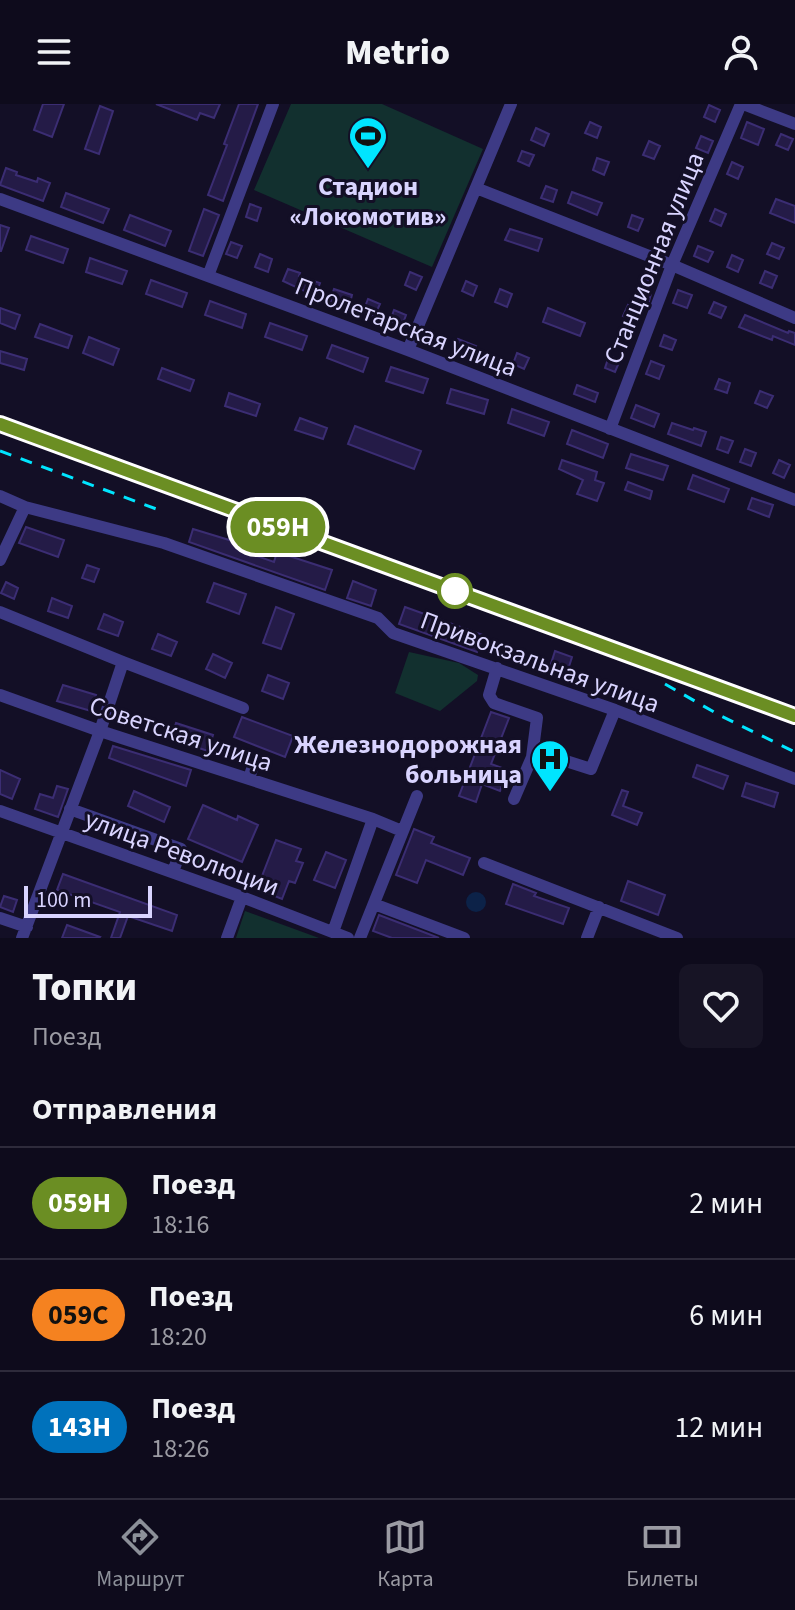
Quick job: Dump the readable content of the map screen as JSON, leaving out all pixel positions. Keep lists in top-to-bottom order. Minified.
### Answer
{"streets":{"street":["Станционная улица","Пролетарская улица","Привокзальная улица","Советская улица","улица Революции"]},"crossings":[["Станционная улица","Пролетарская улица"]],"places":{"sports":["Стадион «Локомотив»"],"hospital":["Железнодорожная больница"]},"scale_bar":"100 m","page":{"header":"Metrio","on_map":"059Н","scale":"100 m","heading":[["Топки","Поезд"],"Отправления"],"list":[{"mark":"059Н","name":"Поезд","note":"18:16","value":"2 мин"},{"mark":"059С","name":"Поезд","note":"18:20","value":"6 мин"},{"mark":"143Н","name":"Поезд","note":"18:26","value":"12 мин"}],"tabs":["Маршрут","Карта","Билеты"]}}
